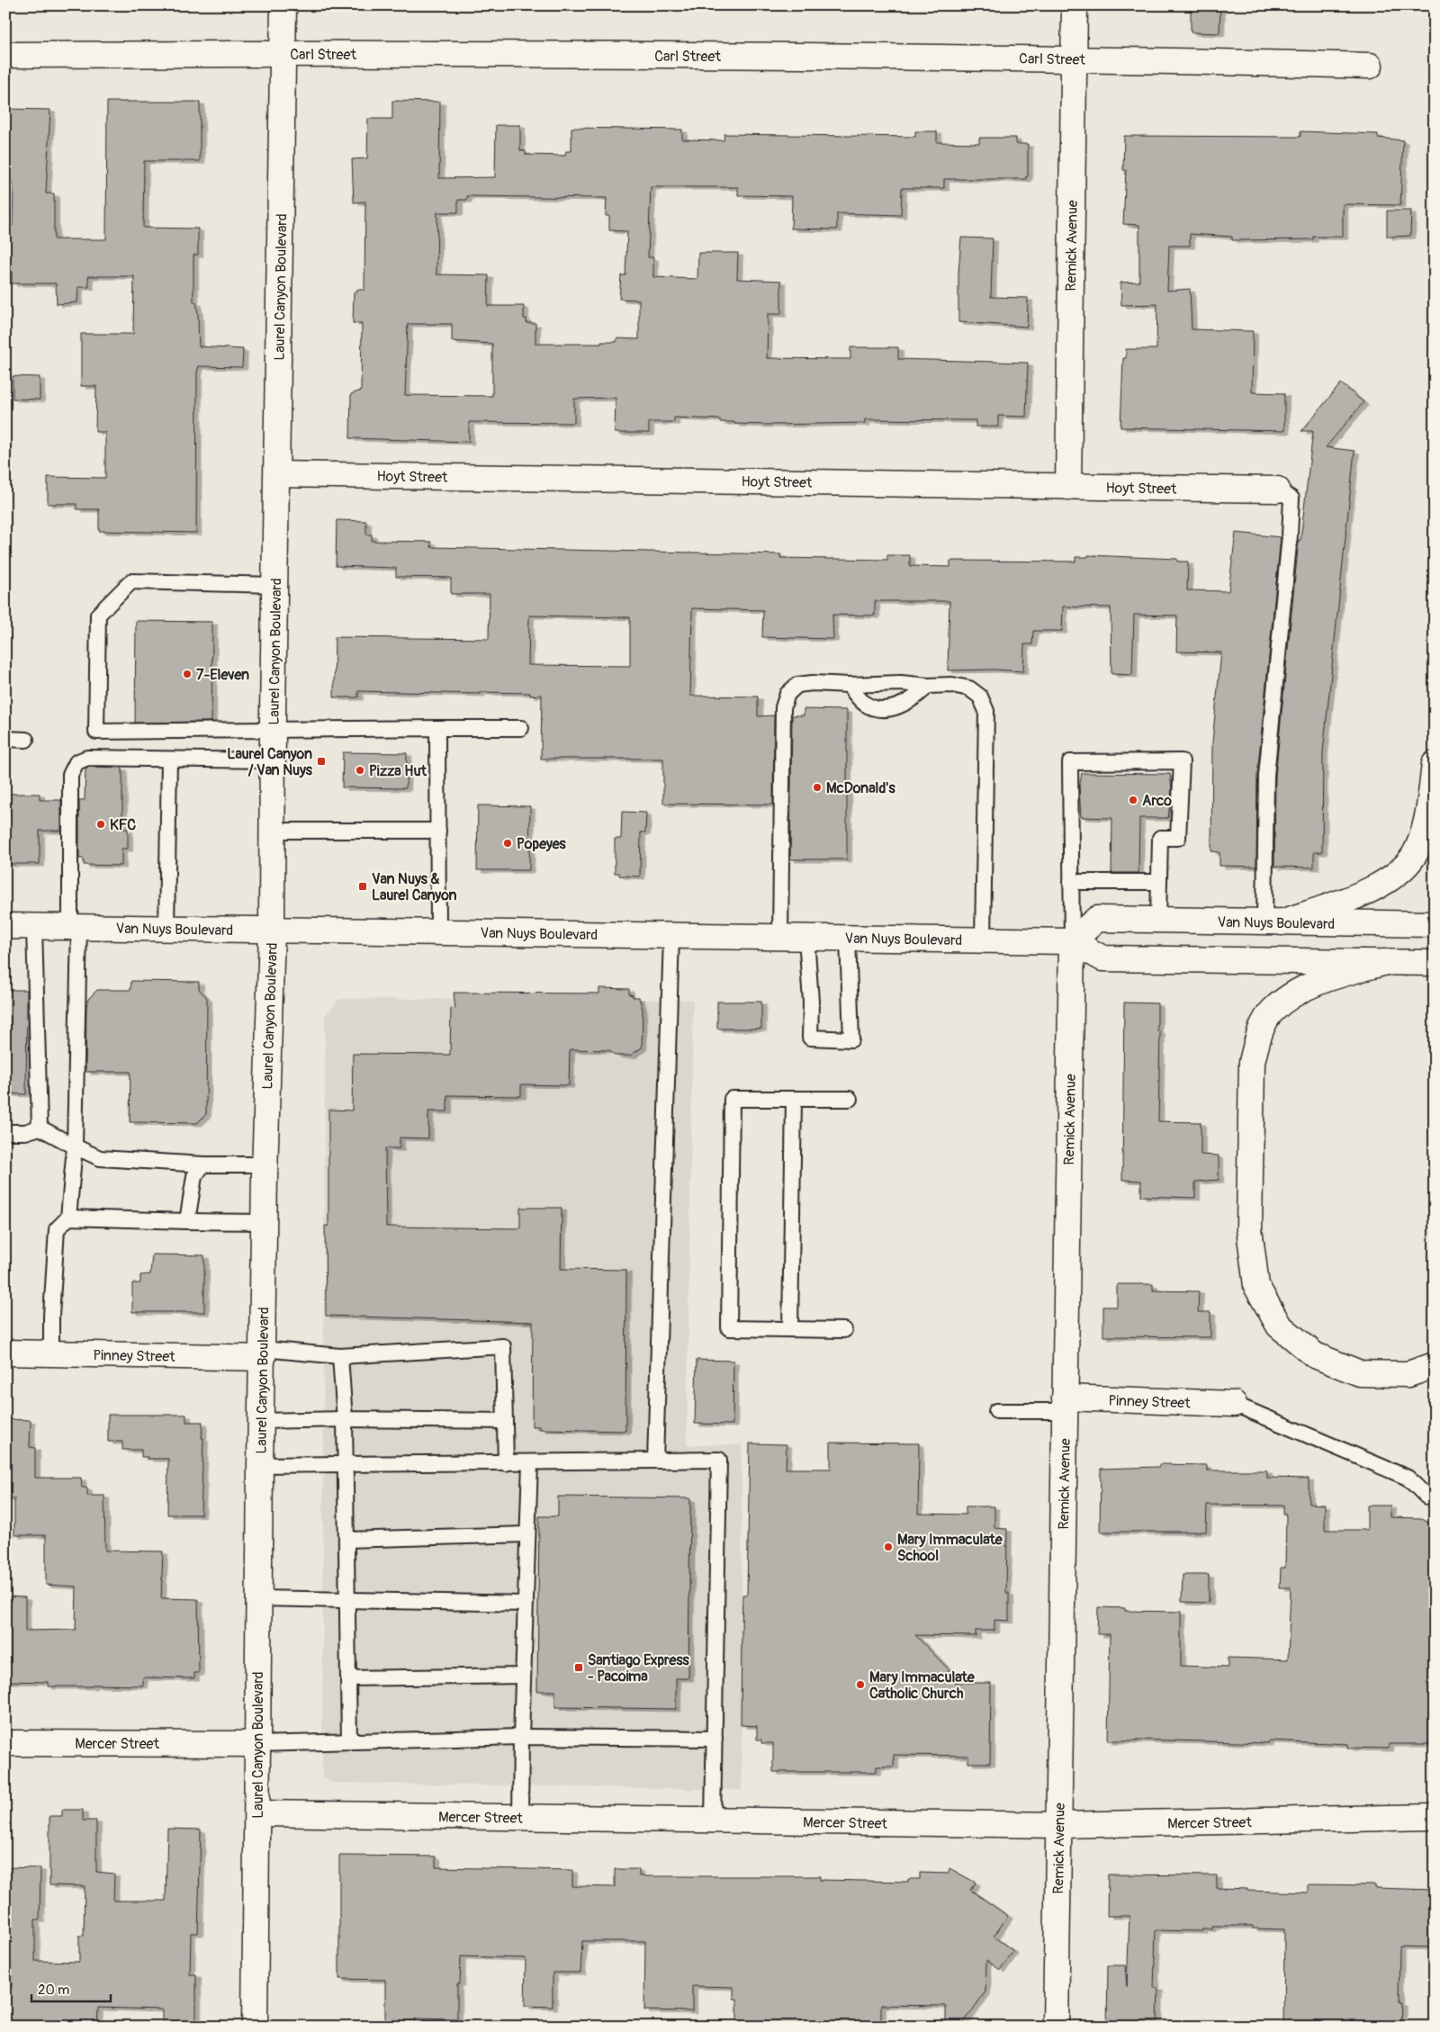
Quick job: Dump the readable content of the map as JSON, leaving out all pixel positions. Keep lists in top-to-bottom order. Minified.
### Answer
{"streets":{"main road":["Carl Street","Remick Avenue","Laurel Canyon Boulevard","Hoyt Street","Van Nuys Boulevard","Pinney Street","Mercer Street"]},"crossings":[["Carl Street","Remick Avenue"],["Carl Street","Laurel Canyon Boulevard"],["Remick Avenue","Hoyt Street"],["Remick Avenue","Van Nuys Boulevard"],["Remick Avenue","Pinney Street"],["Remick Avenue","Mercer Street"],["Laurel Canyon Boulevard","Hoyt Street"],["Laurel Canyon Boulevard","Van Nuys Boulevard"],["Laurel Canyon Boulevard","Pinney Street"],["Laurel Canyon Boulevard","Mercer Street"]],"places":{"other":["7-Eleven","Pizza Hut","McDonald's","Arco","KFC","Popeyes","Mary Immaculate School","Mary Immaculate Catholic Church"],"transit":["Laurel Canyon / Van Nuys","Van Nuys & Laurel Canyon","Santiago Express - Pacoima"]},"scale_bar":"20 m"}
